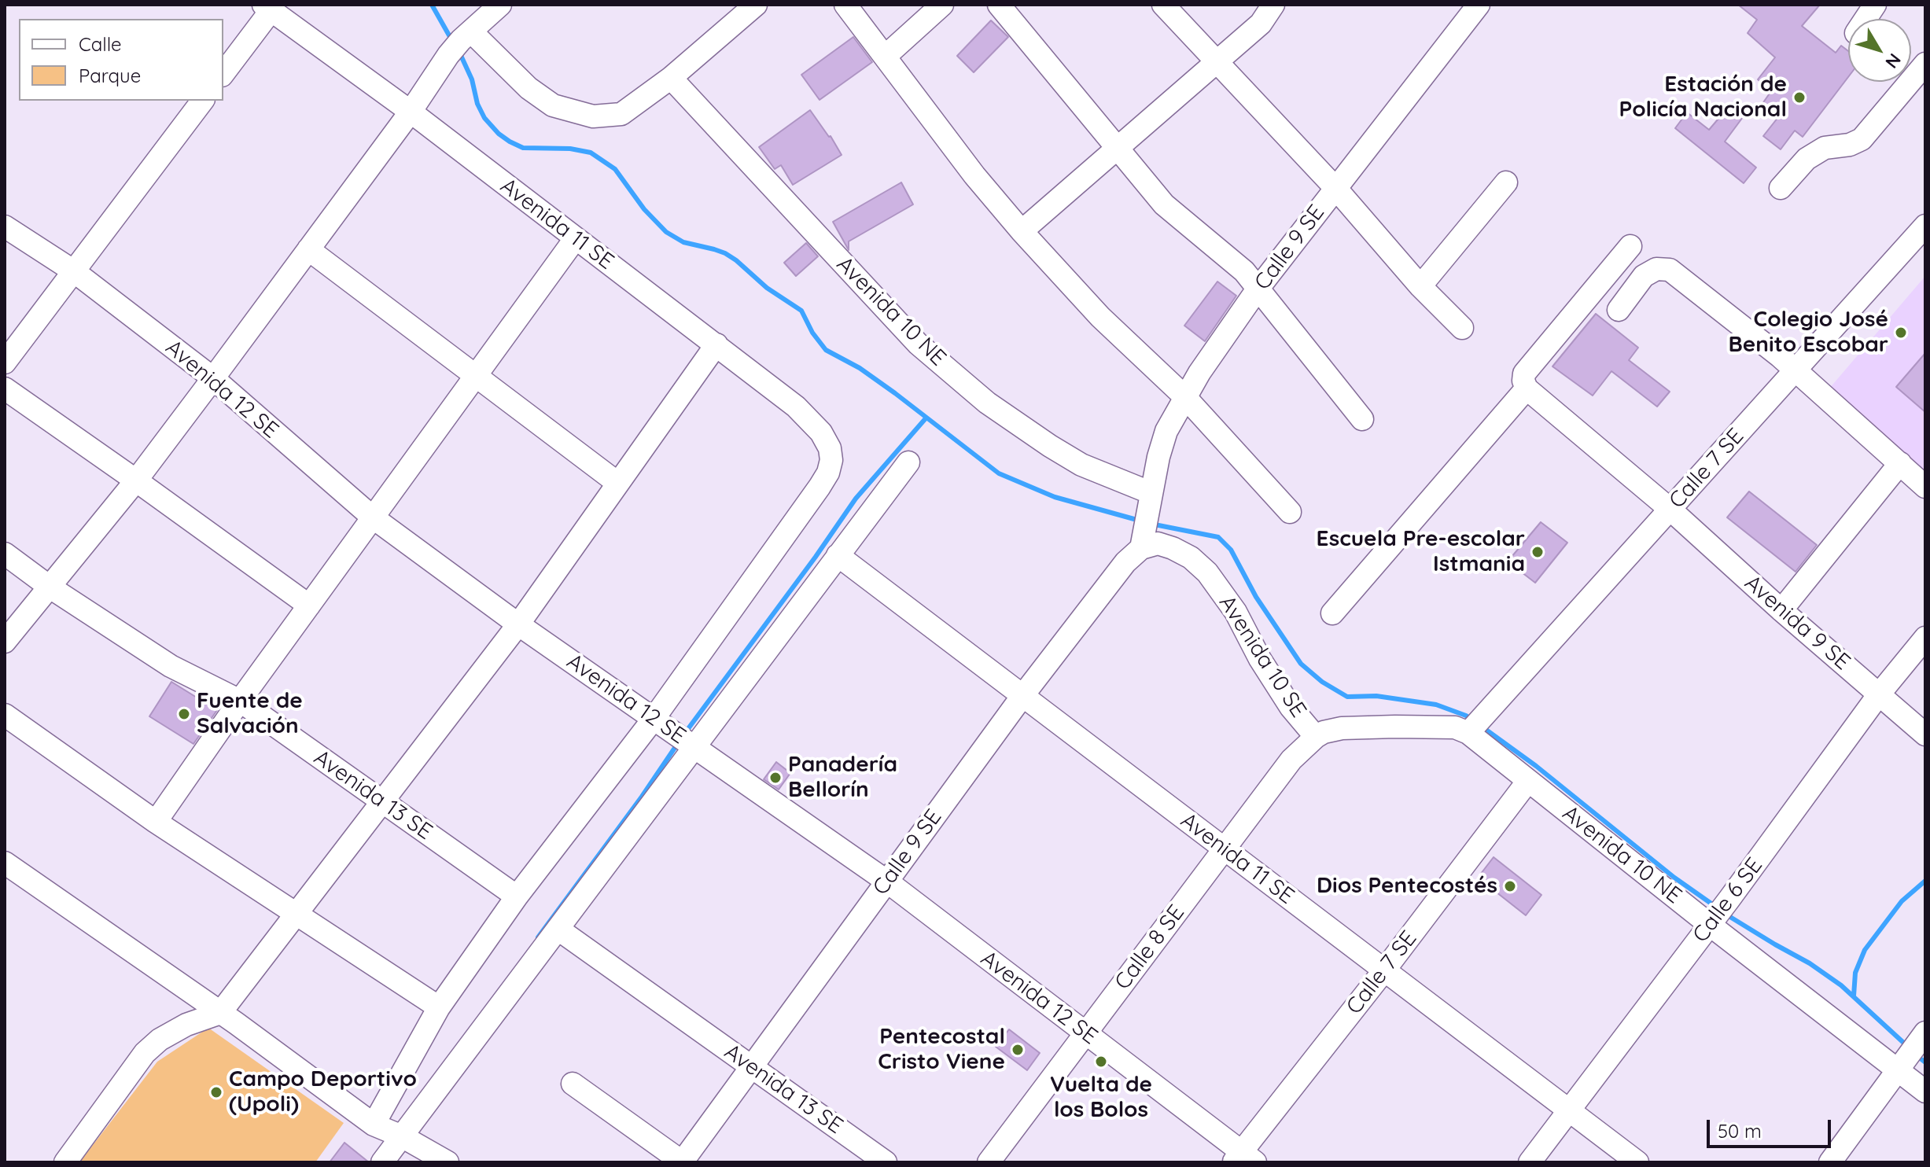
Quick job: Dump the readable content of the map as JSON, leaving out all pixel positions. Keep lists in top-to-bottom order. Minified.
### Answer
{"streets":{"street":["Avenida 11 SE","Calle 9 SE","Avenida 10 NE","Avenida 12 SE","Calle 7 SE","Avenida 9 SE","Avenida 10 SE","Avenida 13 SE","Calle 6 SE","Calle 8 SE"]},"crossings":[["Avenida 11 SE","Calle 9 SE"],["Avenida 11 SE","Avenida 12 SE"],["Avenida 11 SE","Calle 7 SE"],["Avenida 11 SE","Calle 6 SE"],["Avenida 11 SE","Calle 8 SE"],["Calle 9 SE","Avenida 10 NE"],["Calle 9 SE","Avenida 12 SE"],["Calle 9 SE","Avenida 10 SE"],["Calle 9 SE","Avenida 13 SE"],["Avenida 10 NE","Calle 7 SE"],["Avenida 10 NE","Avenida 10 SE"],["Avenida 10 NE","Calle 6 SE"],["Avenida 12 SE","Calle 7 SE"],["Avenida 12 SE","Calle 8 SE"],["Calle 7 SE","Avenida 9 SE"],["Calle 7 SE","Avenida 10 SE"],["Avenida 9 SE","Calle 6 SE"],["Avenida 10 SE","Calle 8 SE"]],"places":["Estación de Policía Nacional","Colegio José Benito Escobar","Escuela Pre-escolar Istmania","Fuente de Salvación","Panadería Bellorín","Dios Pentecostés","Pentecostal Cristo Viene","Vuelta de los Bolos","Campo Deportivo (Upoli)"],"legend":["Calle","Parque"],"scale_bar":"50 m","north":"bottom right"}
